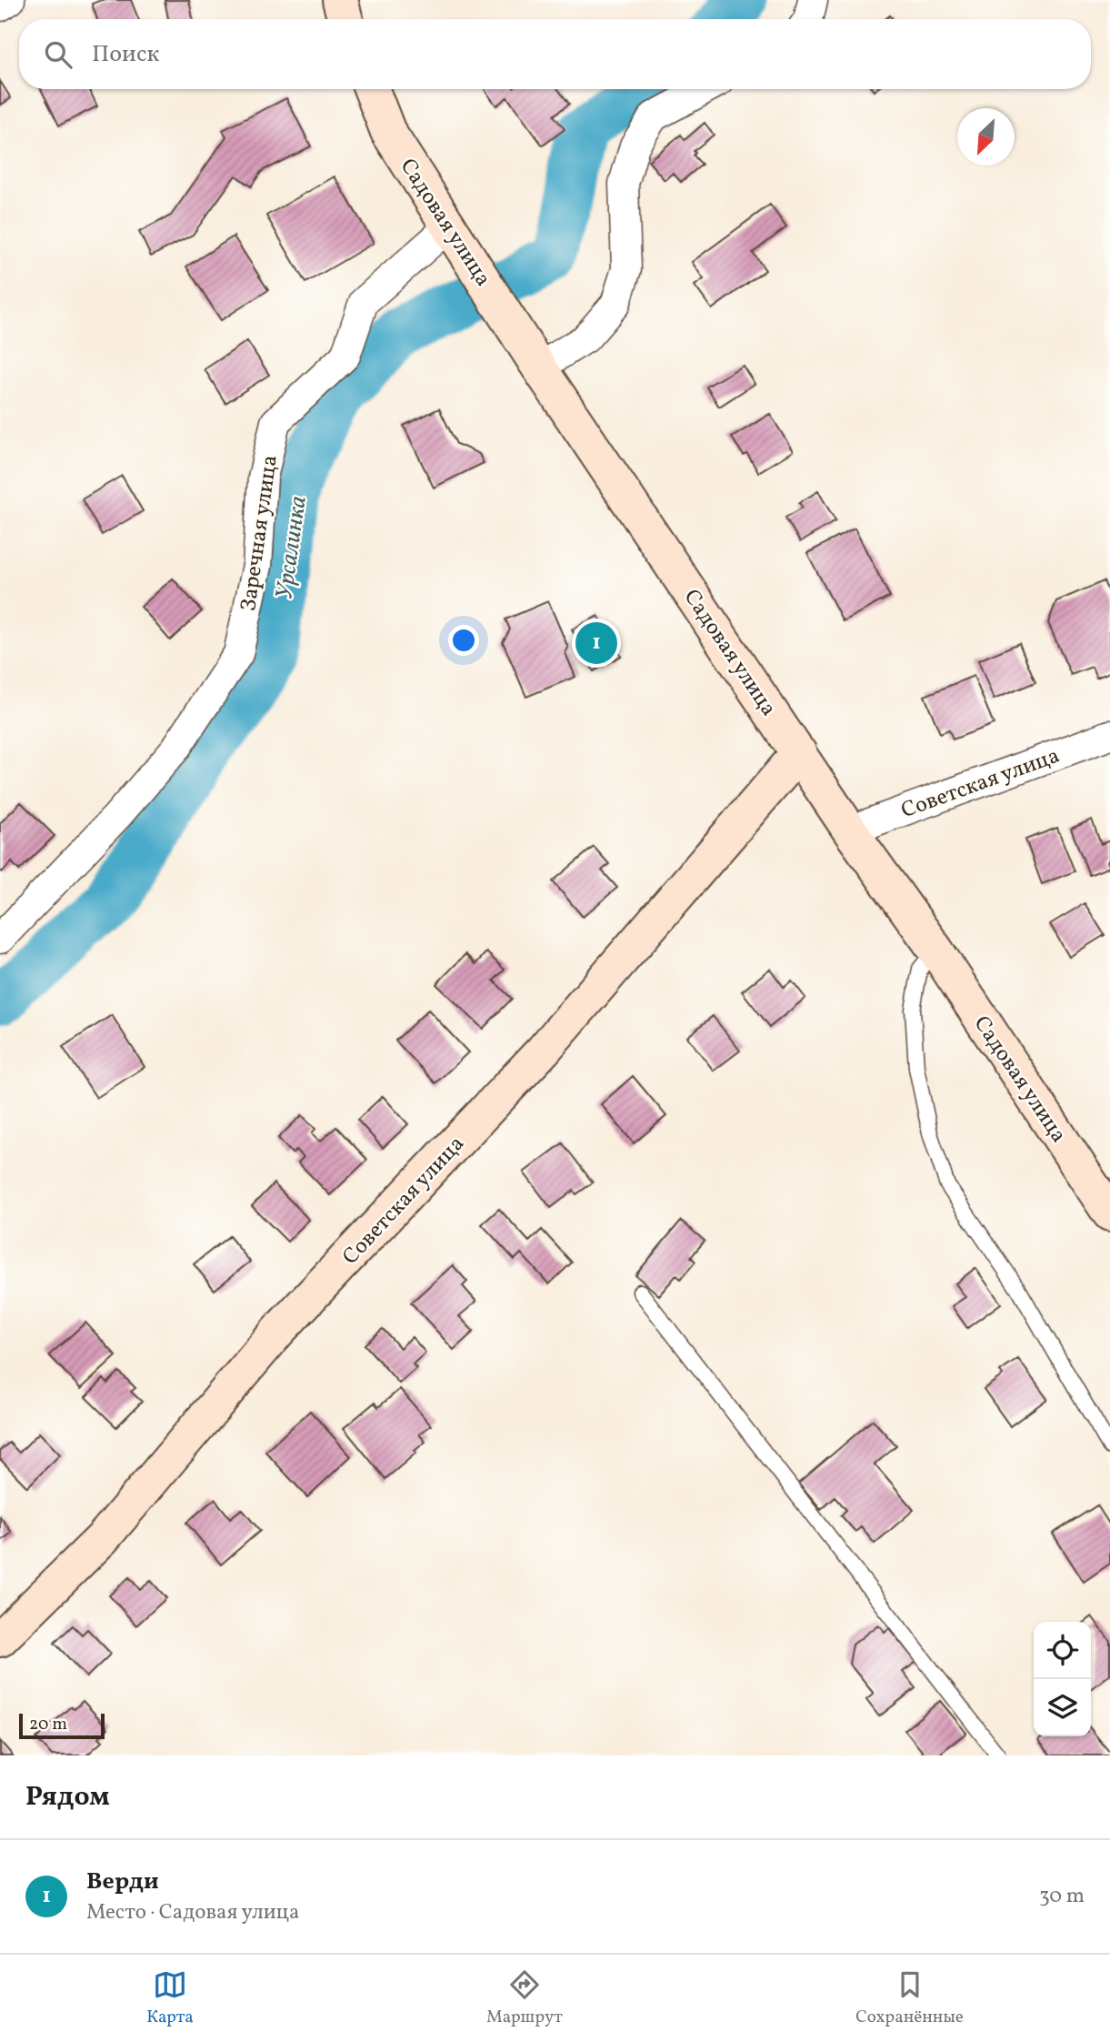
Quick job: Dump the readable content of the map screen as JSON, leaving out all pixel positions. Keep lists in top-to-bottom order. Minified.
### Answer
{"streets":{"street":["Садовая улица","Заречная улица","Советская улица"]},"crossings":[["Садовая улица","Заречная улица"],["Садовая улица","Советская улица"]],"water":["Урсалинка"],"scale_bar":"20 m","north":"bottom left","page":{"search":"Поиск","pins":"1","scale":"20 m","heading":"Рядом","list":[{"mark":"1","name":"Верди","note":"Место · Садовая улица","value":"30 m"}],"nav":["Карта","Маршрут","Сохранённые"]}}
